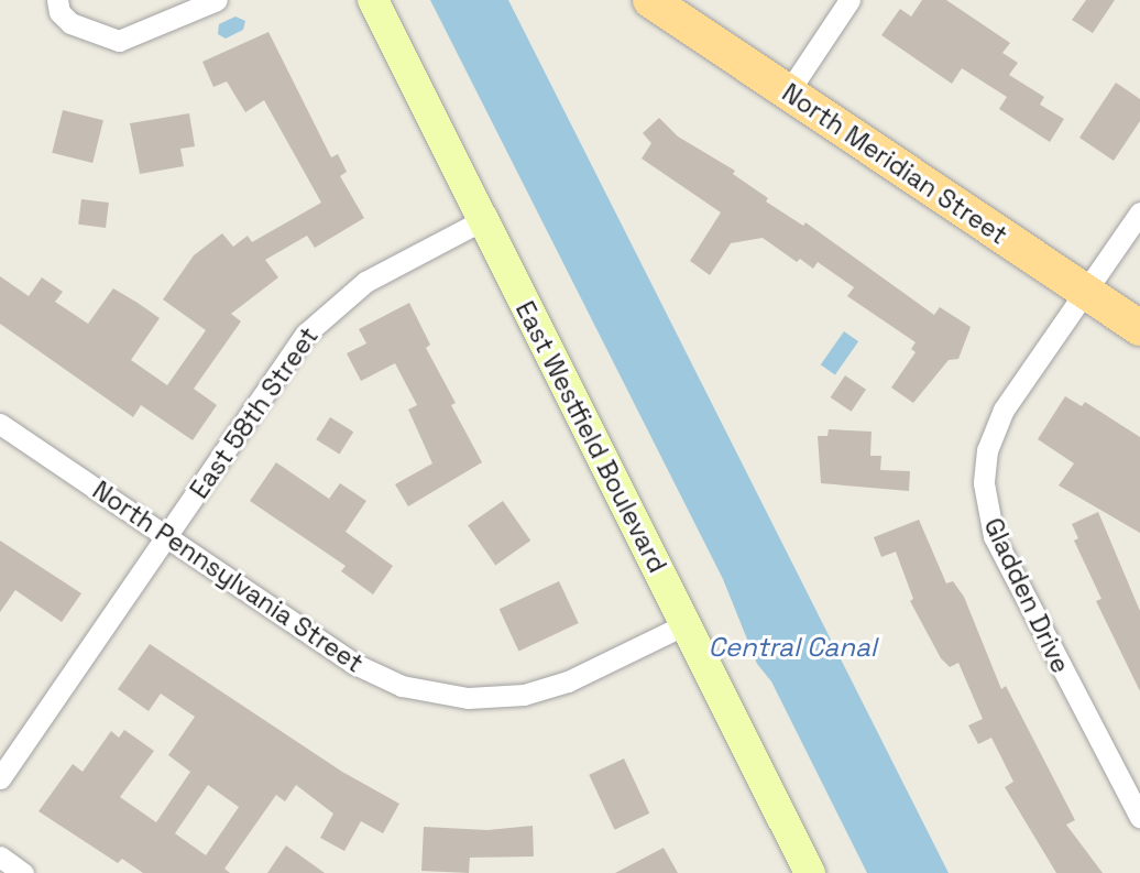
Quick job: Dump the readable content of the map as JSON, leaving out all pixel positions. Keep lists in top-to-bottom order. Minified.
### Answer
{"streets":{"main road":["North Meridian Street","East Westfield Boulevard"],"street":["East 58th Street","North Pennsylvania Street","Gladden Drive"]},"crossings":[["North Meridian Street","Gladden Drive"],["East 58th Street","East Westfield Boulevard"],["East 58th Street","North Pennsylvania Street"],["East Westfield Boulevard","North Pennsylvania Street"]],"water":["Central Canal"]}
